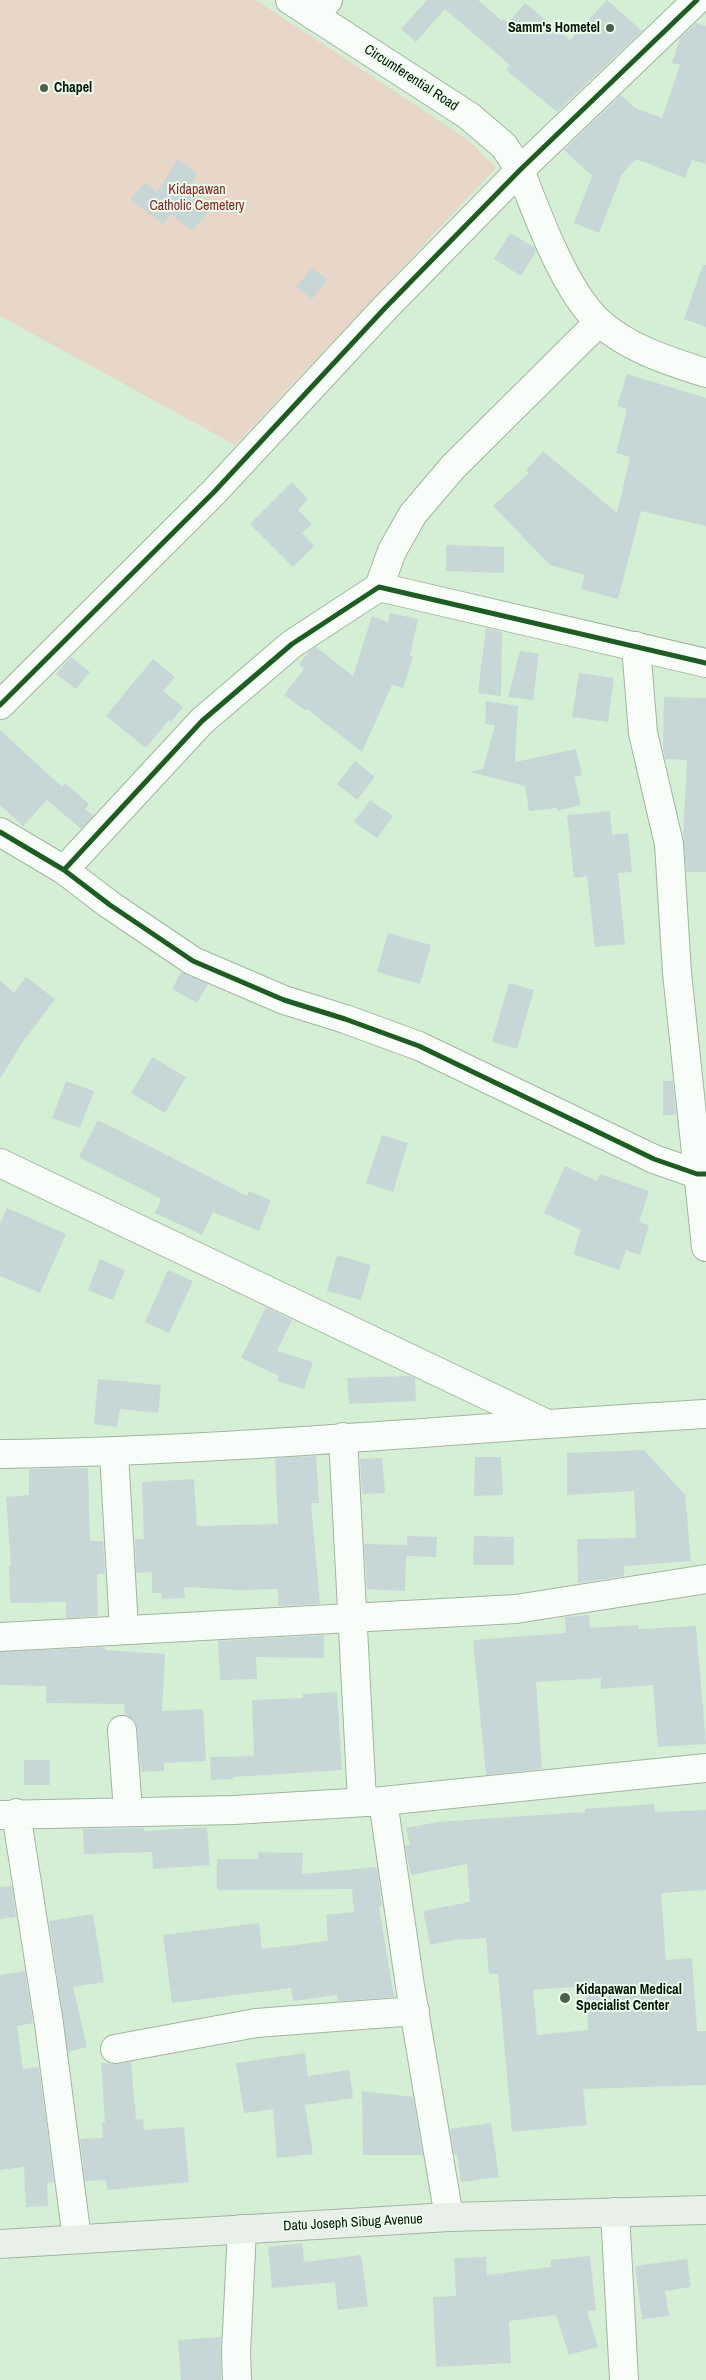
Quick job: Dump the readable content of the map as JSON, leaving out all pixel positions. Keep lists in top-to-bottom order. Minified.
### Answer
{"streets":{"main road":["Datu Joseph Sibug Avenue"],"street":["Circumferential Road"]},"parks":["Kidapawan Catholic Cemetery"],"places":["Samm's Hometel","Chapel","Kidapawan Medical Specialist Center"]}
